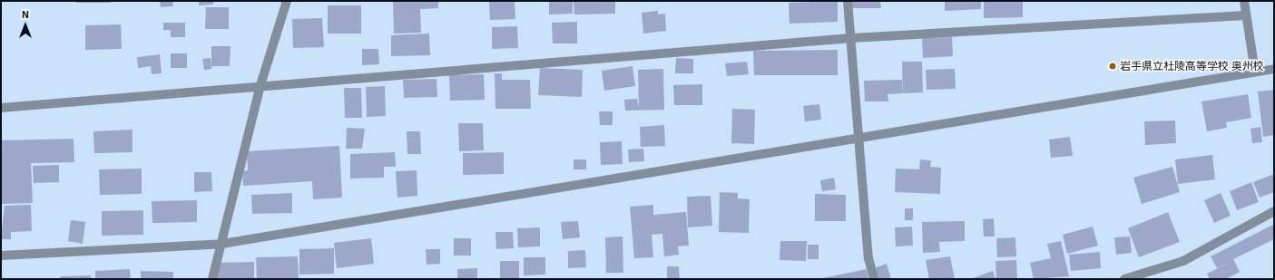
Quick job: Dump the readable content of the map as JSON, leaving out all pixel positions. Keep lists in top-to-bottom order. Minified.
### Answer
{"places":["岩手県立杜陵高等学校 奥州校"],"north":"top"}
